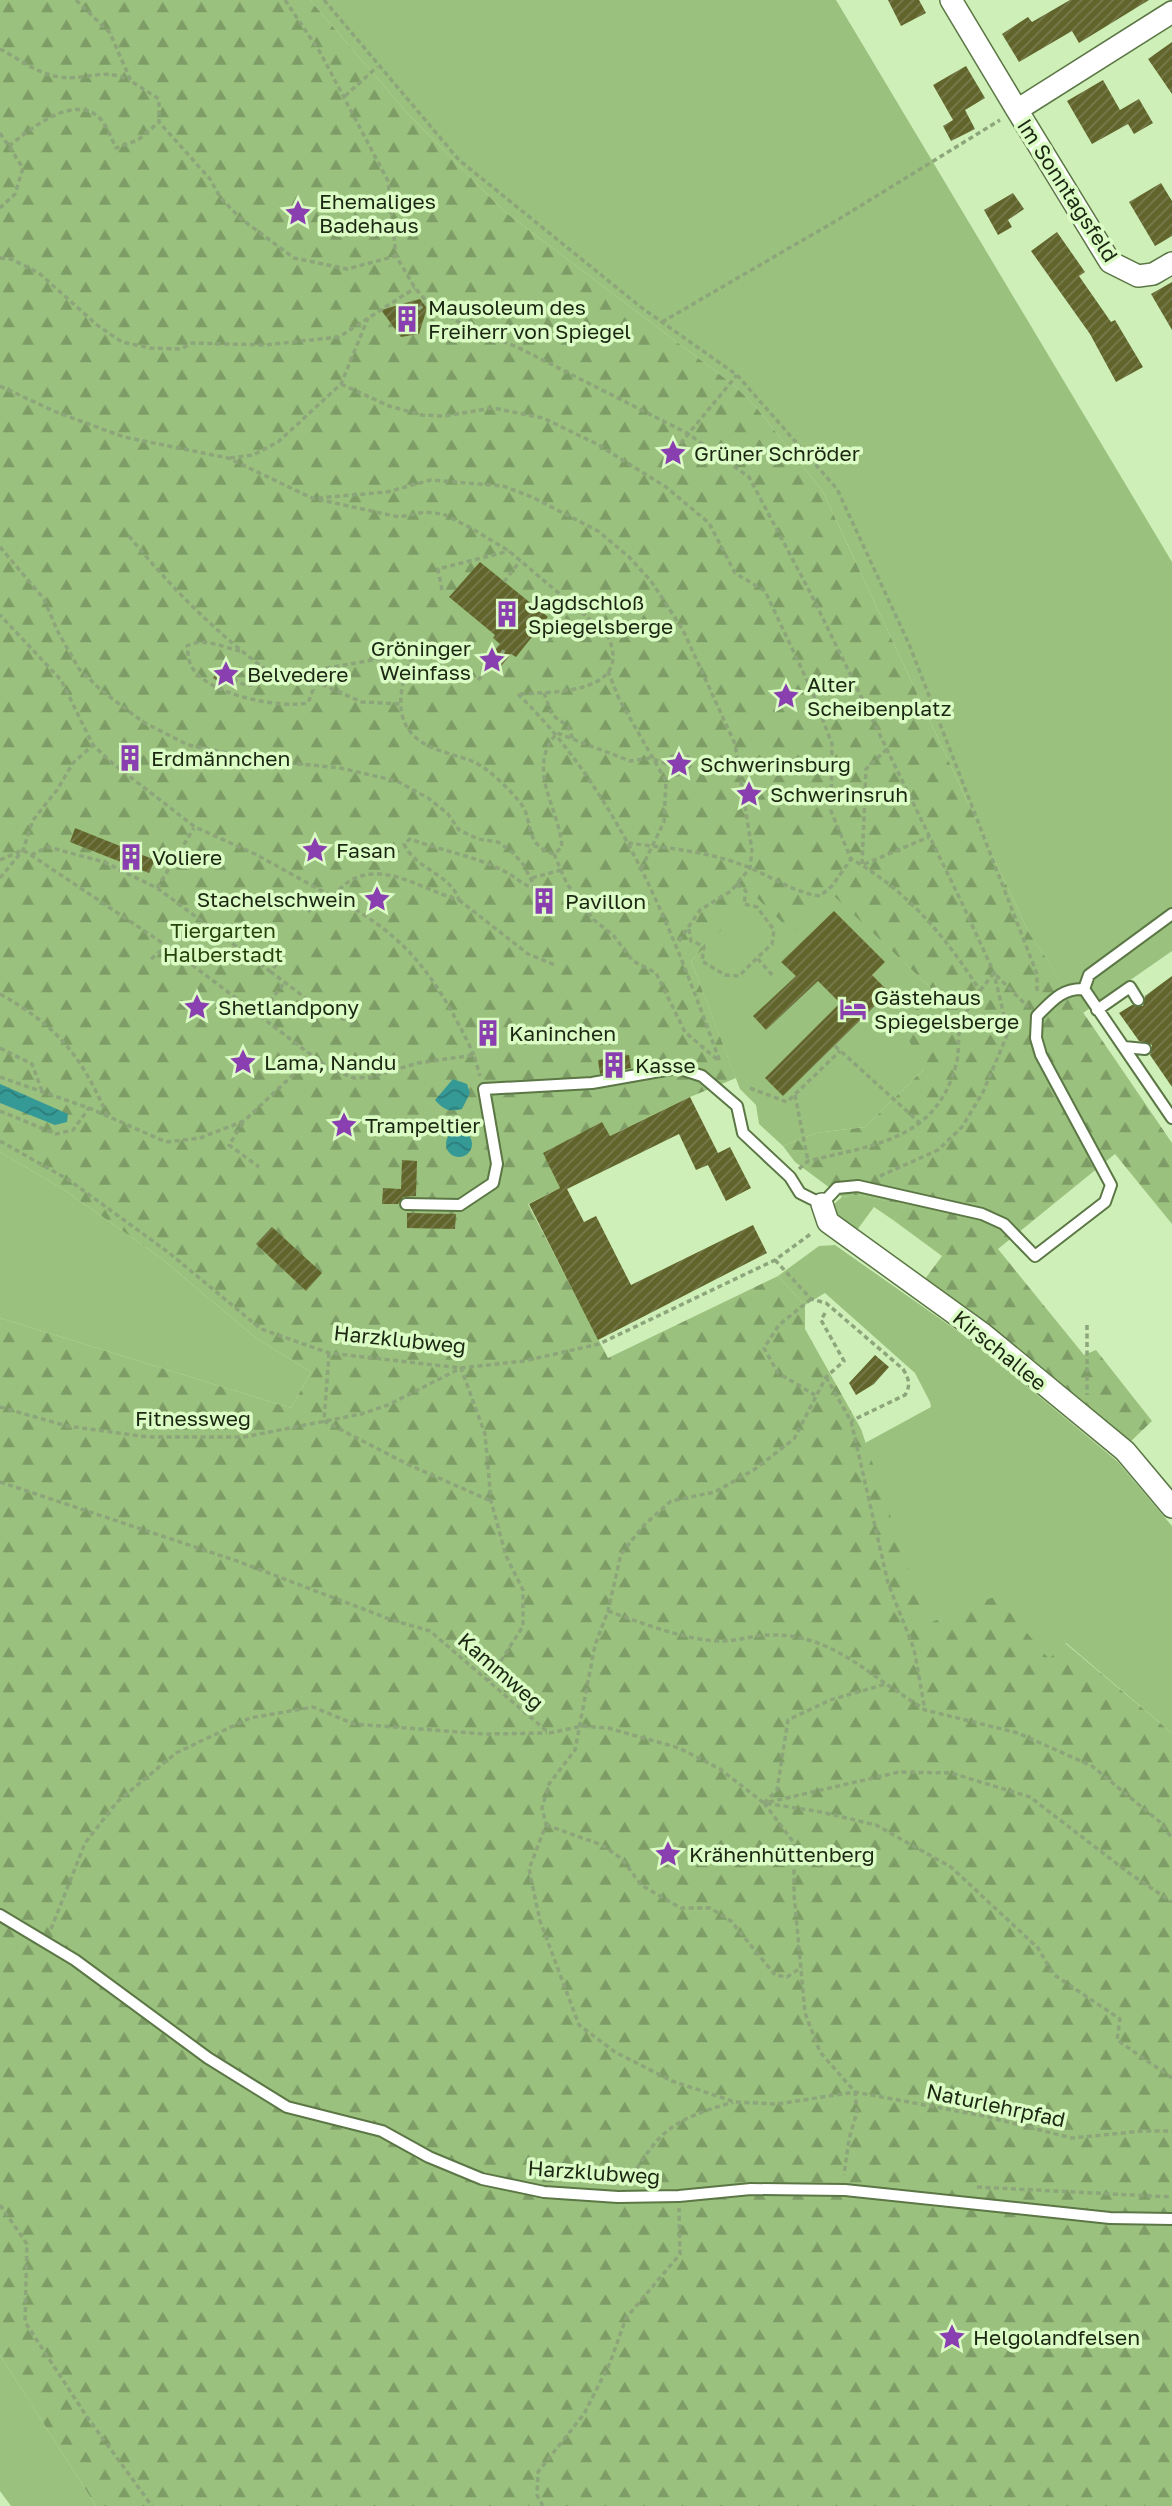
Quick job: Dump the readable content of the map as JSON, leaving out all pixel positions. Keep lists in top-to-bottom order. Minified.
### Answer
{"streets":{"street":["Im Sonntagsfeld","Kirschallee"],"lane":["Harzklubweg"],"path":["Fitnessweg","Kammweg","Naturlehrpfad"]},"crossings":[["Harzklubweg","Kirschallee"],["Harzklubweg","Fitnessweg"],["Kammweg","Naturlehrpfad"]],"parks":["Tiergarten Halberstadt"],"places":{"place":["Ehemaliges Badehaus","Grüner Schröder","Gröninger Weinfass","Belvedere","Alter Scheibenplatz","Schwerinsburg","Schwerinsruh","Fasan","Stachelschwein","Shetlandpony","Lama, Nandu","Trampeltier","Krähenhüttenberg","Helgolandfelsen"],"building":["Mausoleum des Freiherr von Spiegel","Jagdschloß Spiegelsberge","Erdmännchen","Voliere","Pavillon","Kaninchen","Kasse"],"hotel":["Gästehaus Spiegelsberge"]}}
